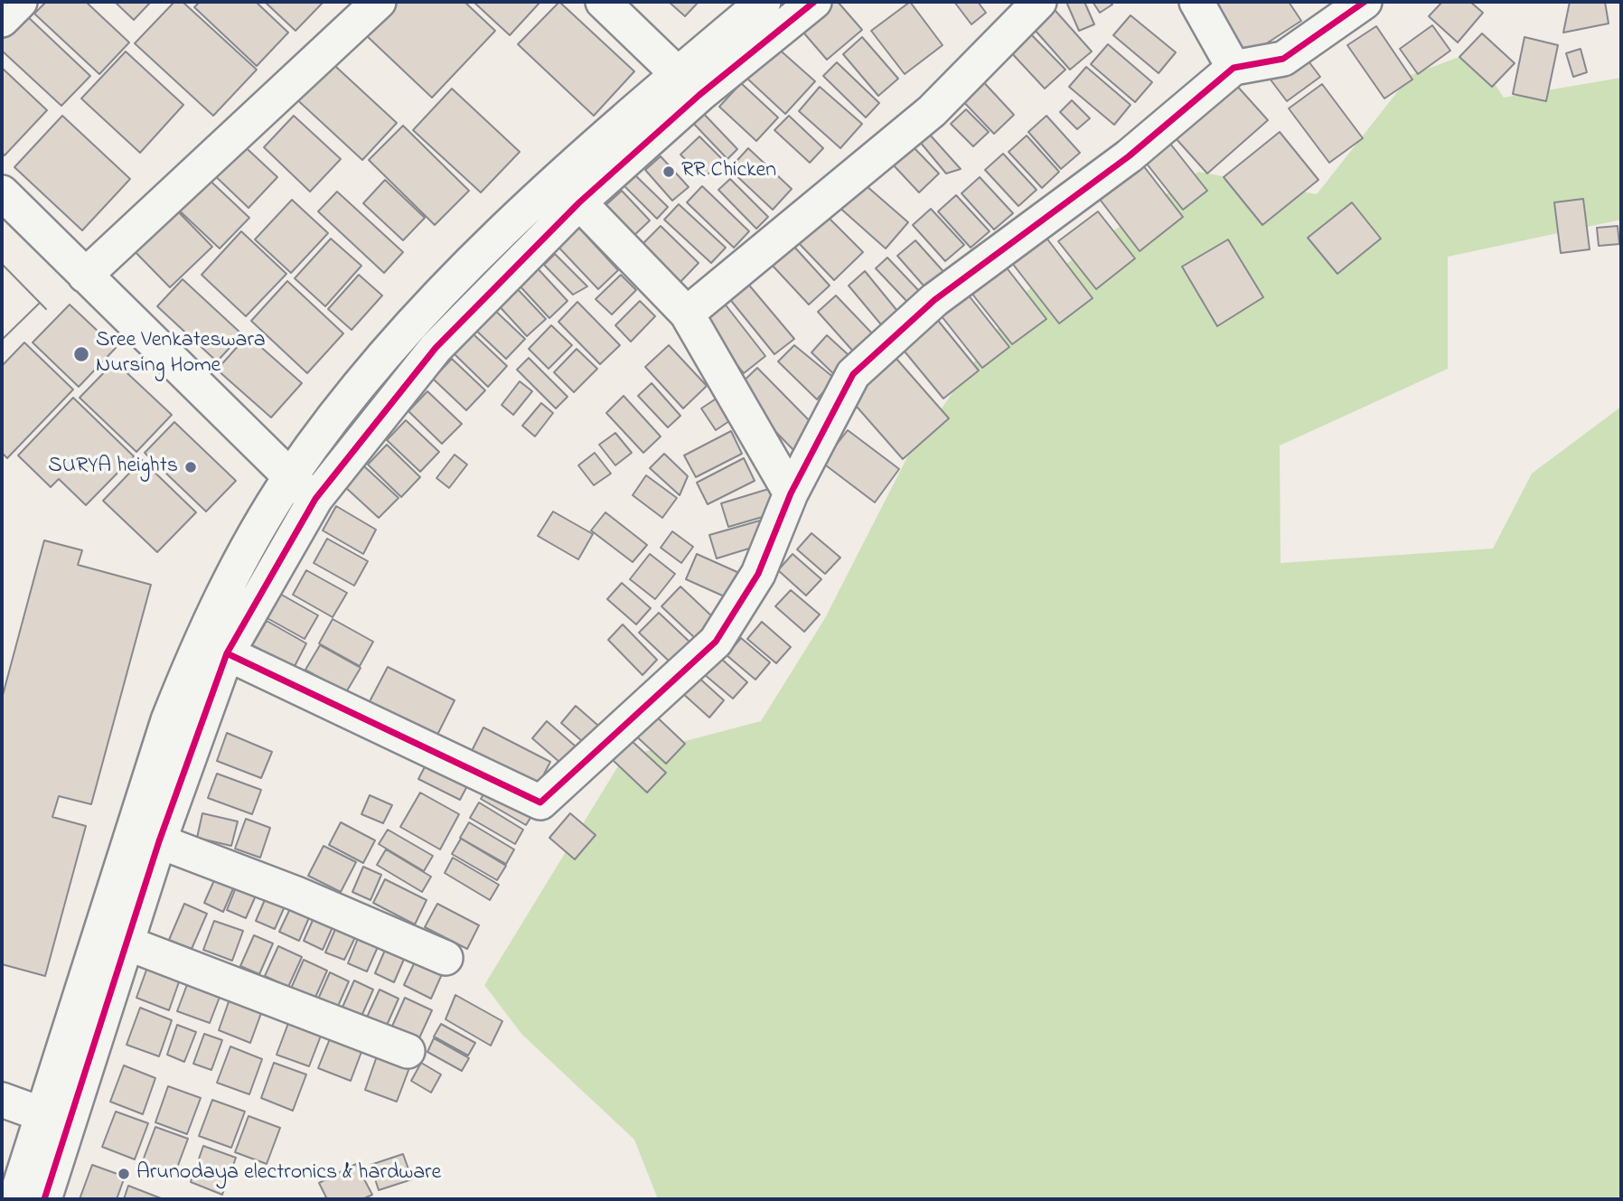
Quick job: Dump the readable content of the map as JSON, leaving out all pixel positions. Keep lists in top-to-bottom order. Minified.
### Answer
{"places":["RR Chicken","Sree Venkateswara Nursing Home","SURYA heights","Arunodaya electronics & hardware"]}
